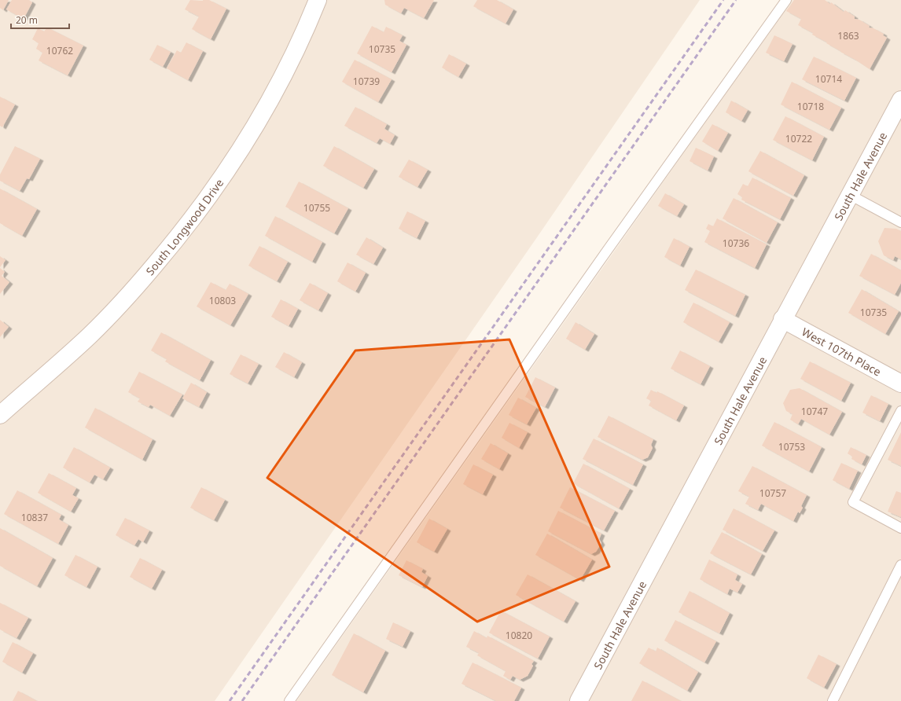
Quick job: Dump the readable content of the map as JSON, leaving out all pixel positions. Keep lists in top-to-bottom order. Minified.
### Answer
{"streets":{"street":["South Hale Avenue","South Longwood Drive","West 107th Place"]},"crossings":[["South Hale Avenue","West 107th Place"]],"house_numbers":["1863","10735","10762","10714","10739","10718","10722","10755","10736","10803","10735","10747","10753","10757","10837","10820"],"scale_bar":"20 m"}
